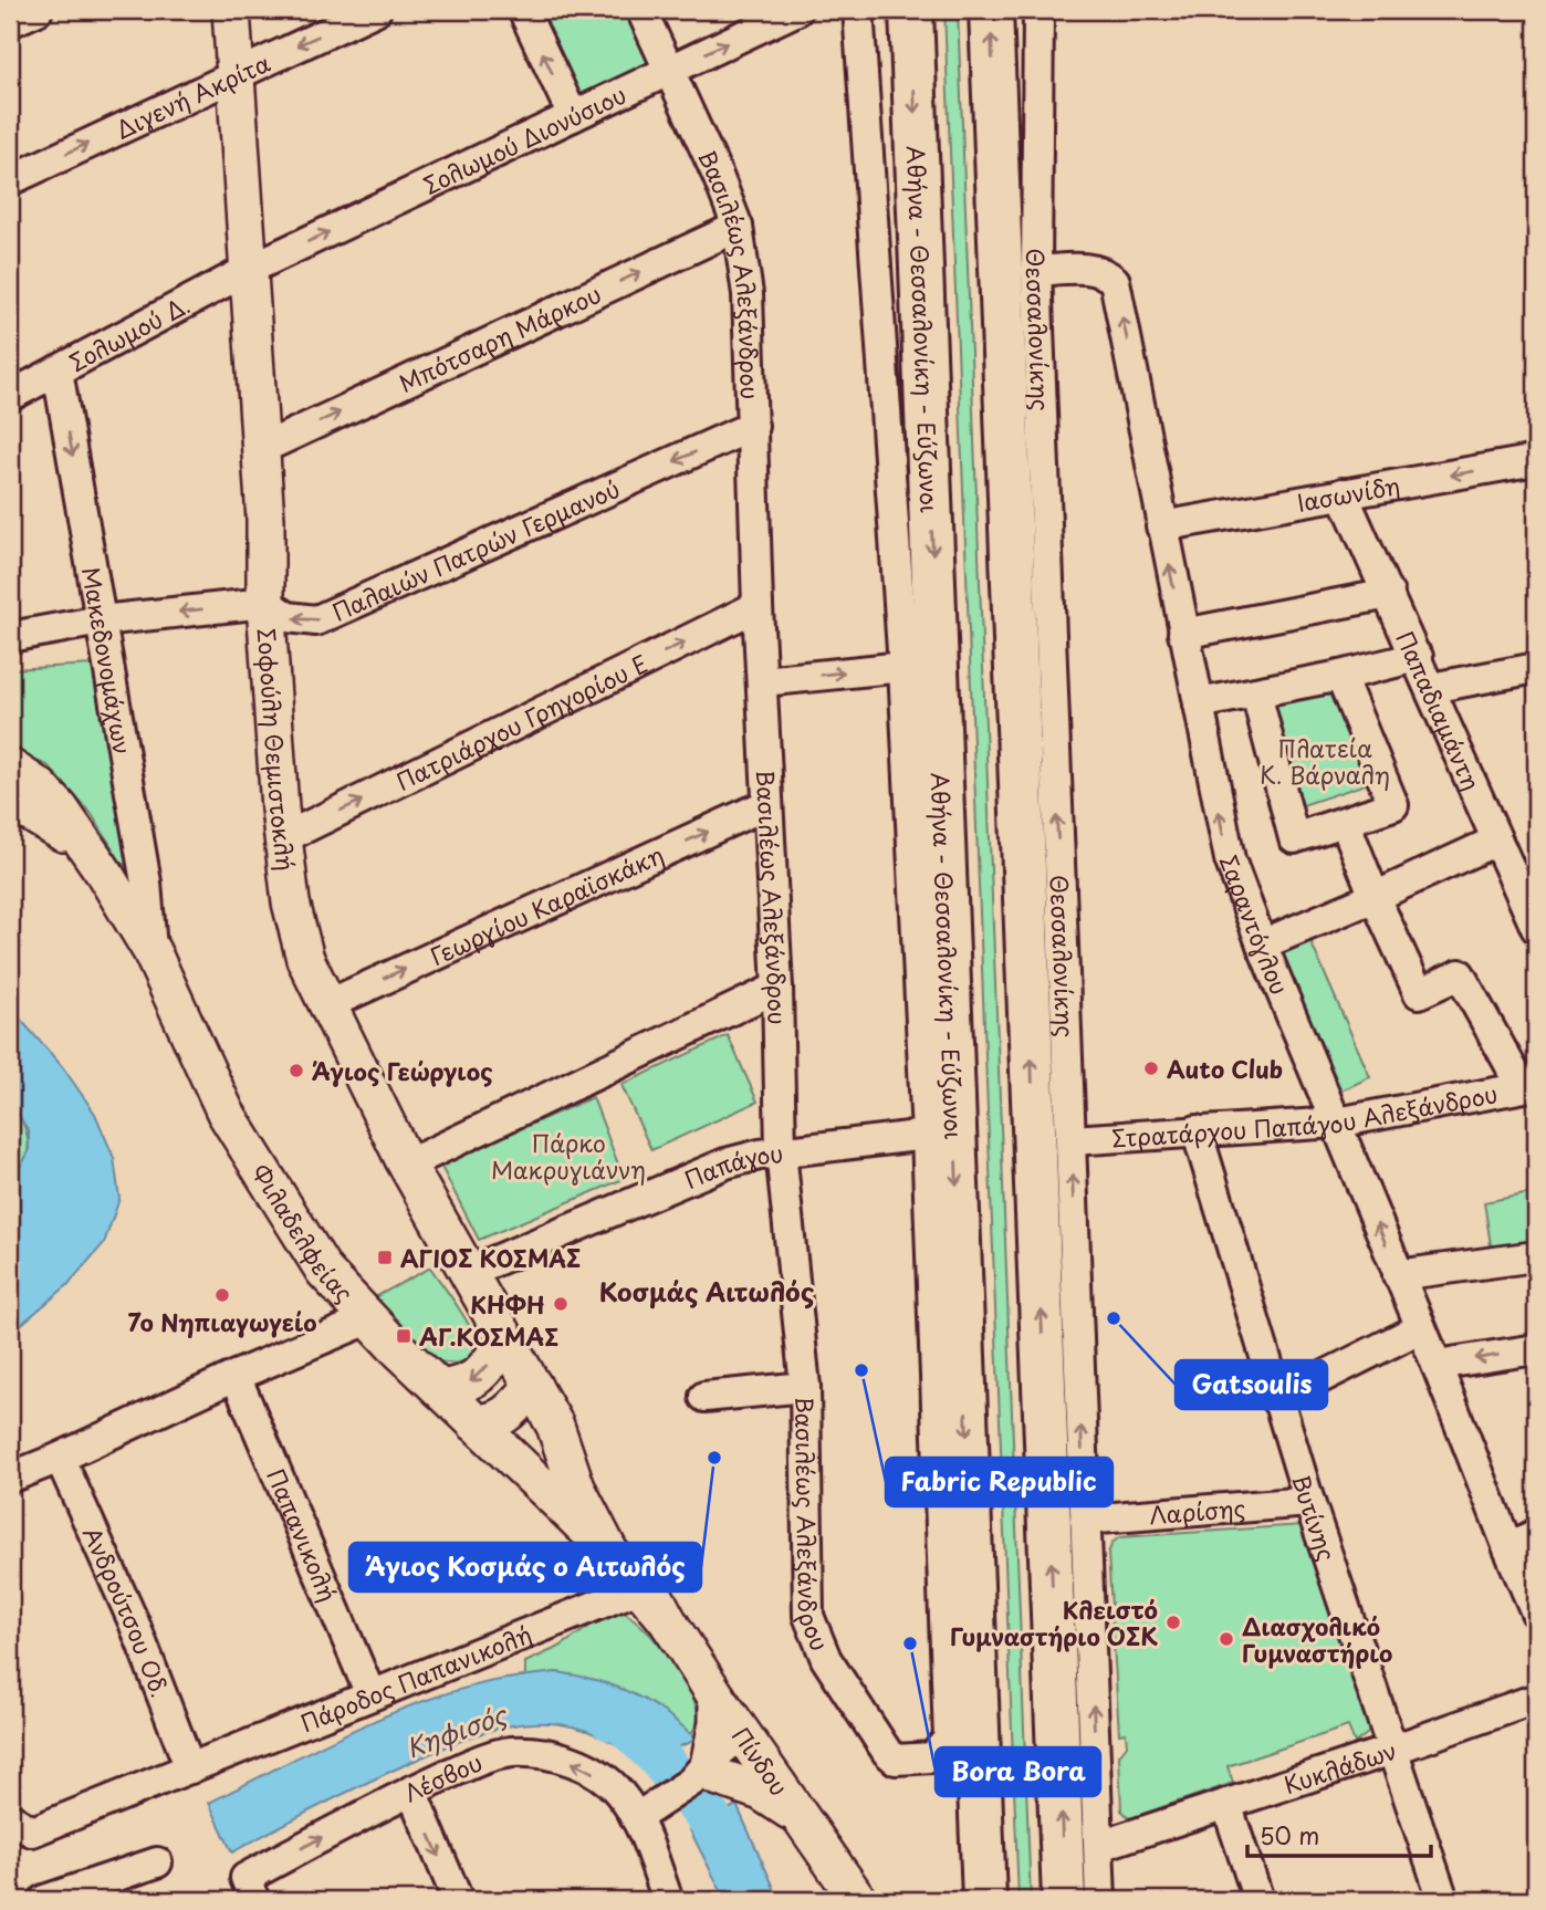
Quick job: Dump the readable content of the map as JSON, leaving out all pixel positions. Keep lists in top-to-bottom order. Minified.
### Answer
{"streets":{"highway":["Αθήνα - Θεσσαλονίκη - Εύζωνοι"],"main road":["Σοφούλη Θεμιστοκλή","Φιλαδελφείας","Πίνδου"],"street":["Διγενή Ακρίτα","Σολωμού Διονύσιου","Βασιλέως Αλεξάνδρου","Θεσσαλονίκης","Σολωμού Δ.","Μπότσαρη Μάρκου","Ιασωνίδη","Παλαιών Πατρών Γερμανού","Μακεδονομάχων","Παπαδιαμάντη","Πατριάρχου Γρηγορίου Ε","Γεωργίου Καραϊσκάκη","Σαραντόγλου","Στρατάρχου Παπάγου Αλεξάνδρου","Παπάγου","Λαρίσης","Βυτίνης","Παπανικολή","Ανδρούτσου Οδ.","Πάροδος Παπανικολή","Κυκλάδων","Λέσβου"]},"crossings":[["Διγενή Ακρίτα","Σοφούλη Θεμιστοκλή"],["Σολωμού Διονύσιου","Βασιλέως Αλεξάνδρου"],["Σολωμού Διονύσιου","Σολωμού Δ."],["Σολωμού Διονύσιου","Σοφούλη Θεμιστοκλή"],["Βασιλέως Αλεξάνδρου","Μπότσαρη Μάρκου"],["Βασιλέως Αλεξάνδρου","Παλαιών Πατρών Γερμανού"],["Βασιλέως Αλεξάνδρου","Πατριάρχου Γρηγορίου Ε"],["Βασιλέως Αλεξάνδρου","Γεωργίου Καραϊσκάκη"],["Βασιλέως Αλεξάνδρου","Παπάγου"],["Θεσσαλονίκης","Σαραντόγλου"],["Θεσσαλονίκης","Στρατάρχου Παπάγου Αλεξάνδρου"],["Θεσσαλονίκης","Λαρίσης"],["Θεσσαλονίκης","Κυκλάδων"],["Σολωμού Δ.","Μακεδονομάχων"],["Σολωμού Δ.","Σοφούλη Θεμιστοκλή"],["Μπότσαρη Μάρκου","Σοφούλη Θεμιστοκλή"],["Ιασωνίδη","Παπαδιαμάντη"],["Ιασωνίδη","Σαραντόγλου"],["Παλαιών Πατρών Γερμανού","Σοφούλη Θεμιστοκλή"],["Μακεδονομάχων","Φιλαδελφείας"],["Πατριάρχου Γρηγορίου Ε","Σοφούλη Θεμιστοκλή"],["Σοφούλη Θεμιστοκλή","Γεωργίου Καραϊσκάκη"],["Σοφούλη Θεμιστοκλή","Παπάγου"],["Σοφούλη Θεμιστοκλή","Φιλαδελφείας"],["Σοφούλη Θεμιστοκλή","Πάροδος Παπανικολή"],["Σοφούλη Θεμιστοκλή","Πίνδου"],["Σαραντόγλου","Στρατάρχου Παπάγου Αλεξάνδρου"],["Στρατάρχου Παπάγου Αλεξάνδρου","Βυτίνης"],["Λαρίσης","Βυτίνης"],["Βυτίνης","Κυκλάδων"],["Παπανικολή","Πάροδος Παπανικολή"],["Ανδρούτσου Οδ.","Πάροδος Παπανικολή"]],"one_way":["Σολωμού Διονύσιου","Μπότσαρη Μάρκου","Παλαιών Πατρών Γερμανού","Μακεδονομάχων","Πατριάρχου Γρηγορίου Ε","Σαραντόγλου"],"districts":["Κοσμάς Αιτωλός"],"water":["Κηφισός"],"parks":["Πλατεία Κ. Βάρναλη","Πάρκο Μακρυγιάννη"],"places":{"other":["Auto Club","Άγιος Γεώργιος","7ο Νηπιαγωγείο","ΚΗΦΗ","Gatsoulis","Fabric Republic","Άγιος Κοσμάς ο Αιτωλός","Κλειστό Γυμναστήριο ΟΣΚ","Διασχολικό Γυμναστήριο","Bora Bora"],"transit":["ΑΓΙΟΣ ΚΟΣΜΑΣ","ΑΓ.ΚΟΣΜΑΣ"]},"scale_bar":"50 m"}
